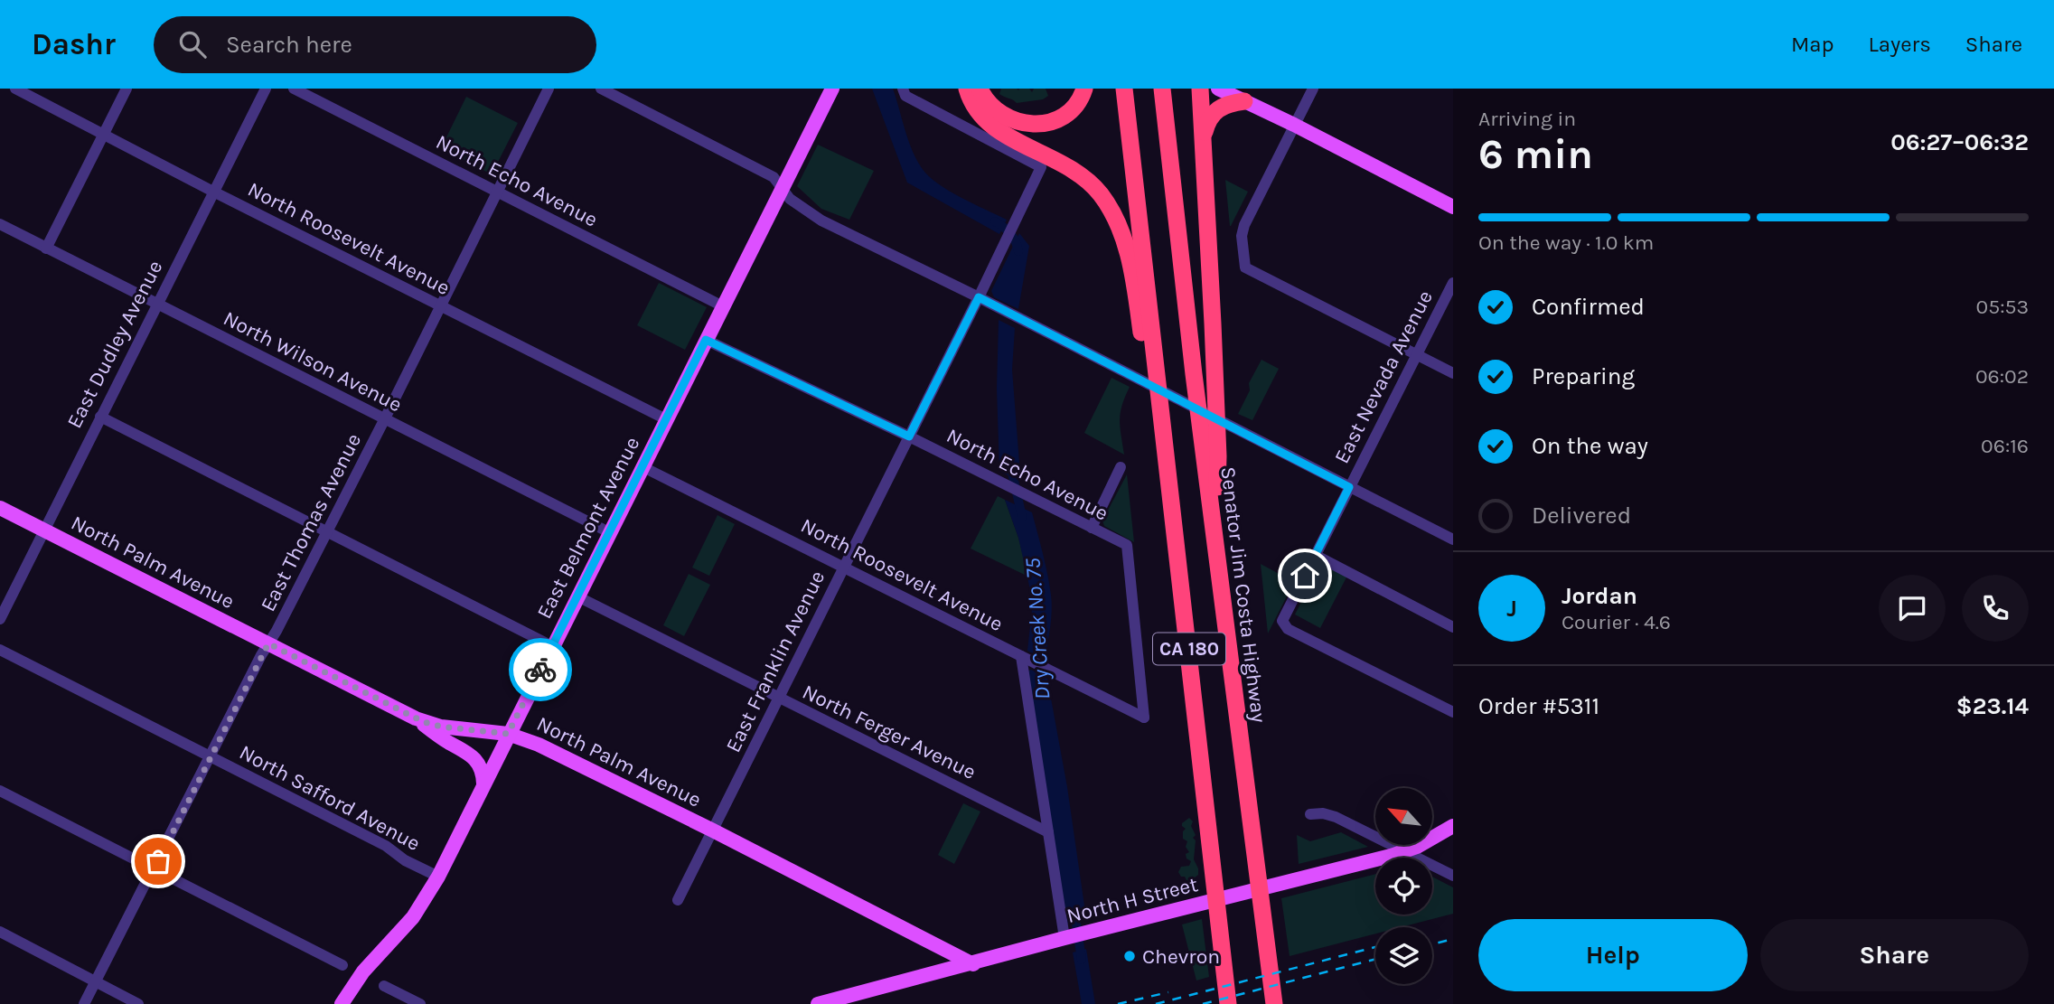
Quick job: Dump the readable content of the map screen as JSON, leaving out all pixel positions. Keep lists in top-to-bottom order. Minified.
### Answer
{"streets":{"highway":["Senator Jim Costa Highway","CA 180"],"main road":["East Belmont Avenue","North Palm Avenue","North H Street"],"street":["North Echo Avenue","North Roosevelt Avenue","East Dudley Avenue","North Wilson Avenue","East Nevada Avenue","East Thomas Avenue","East Franklin Avenue","North Ferger Avenue","North Safford Avenue"]},"crossings":[["North Echo Avenue","North Roosevelt Avenue"],["North Echo Avenue","East Thomas Avenue"],["North Echo Avenue","East Belmont Avenue"],["North Echo Avenue","East Franklin Avenue"],["North Roosevelt Avenue","East Dudley Avenue"],["North Roosevelt Avenue","East Thomas Avenue"],["North Roosevelt Avenue","East Belmont Avenue"],["North Roosevelt Avenue","East Franklin Avenue"],["East Dudley Avenue","North Wilson Avenue"],["East Dudley Avenue","North Palm Avenue"],["North Wilson Avenue","East Thomas Avenue"],["North Wilson Avenue","East Belmont Avenue"],["East Thomas Avenue","North Palm Avenue"],["East Thomas Avenue","North Safford Avenue"],["East Belmont Avenue","North Palm Avenue"],["East Belmont Avenue","North Ferger Avenue"],["East Belmont Avenue","North Safford Avenue"],["North Palm Avenue","East Franklin Avenue"],["North Palm Avenue","North H Street"],["East Franklin Avenue","North Ferger Avenue"]],"water":["Dry Creek No. 75"],"places":["Chevron"],"north":"top left","page":{"header":"Dashr","search":"Search here","nav":["Map","Layers","Share"],"heading":["6 min","Arriving in","06:27–06:32"],"panel":["Jordan","Courier · 4.6","Order #5311","$23.14"],"bar":"On the way · 1.0 km","list":[["Confirmed","05:53"],["Preparing","06:02"],["On the way","06:16"],"Delivered"],"round":"J","buttons":["Help","Share"]}}
